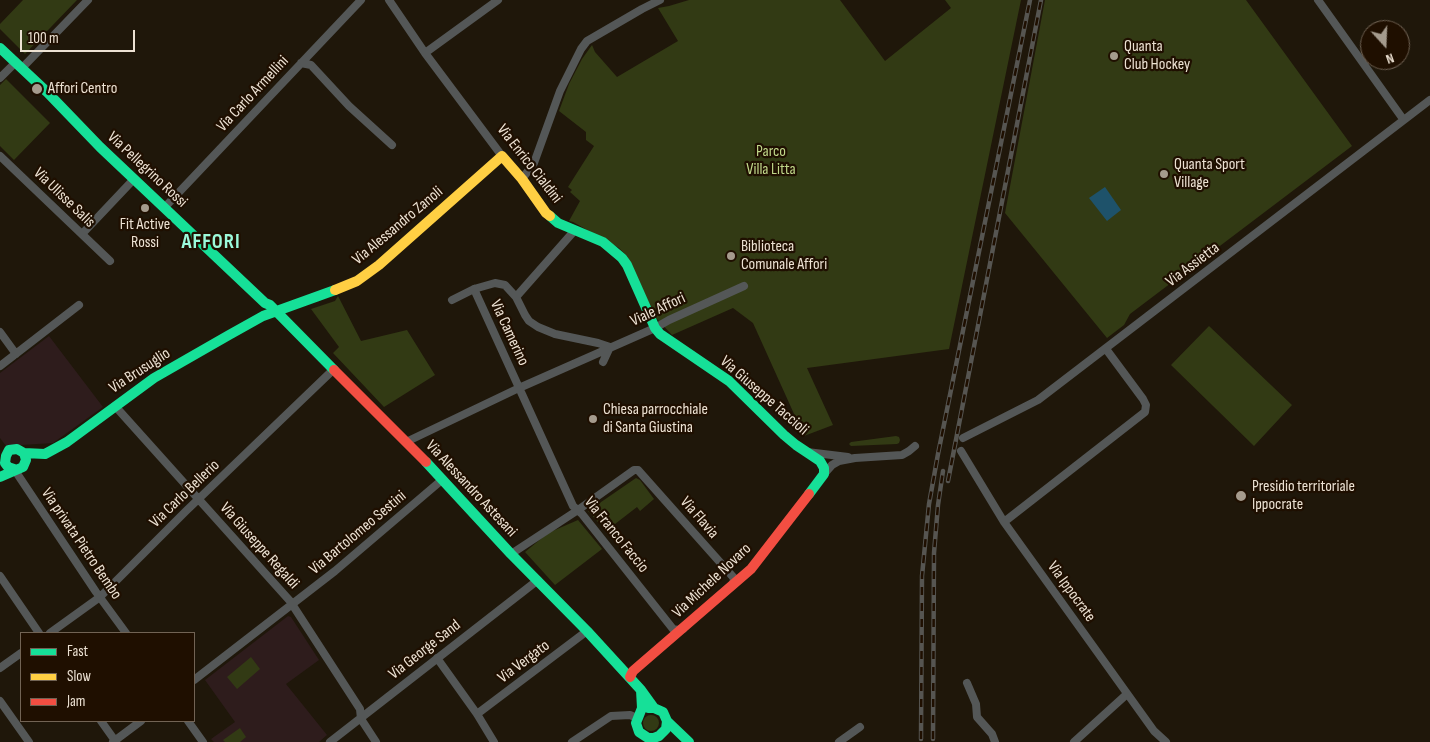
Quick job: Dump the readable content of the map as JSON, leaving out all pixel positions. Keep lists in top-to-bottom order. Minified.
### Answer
{"streets":{"street":["Via Carlo Armellini","Via Enrico Cialdini","Via Pellegrino Rossi","Via Ulisse Salis","Via Alessandro Zanoli","Via Assietta","Viale Affori","Via Camerino","Via Brusuglio","Via Giuseppe Taccioli","Via Alessandro Astesani","Via Carlo Bellerio","Via Flavia","Via Bartolomeo Sestini","Via Franco Faccio","Via privata Pietro Bembo","Via Giuseppe Regaldi","Via Michele Novaro","Via Ippocrate","Via George Sand","Via Vergato"]},"crossings":[["Via Carlo Armellini","Via Pellegrino Rossi"],["Via Enrico Cialdini","Via Alessandro Zanoli"],["Via Enrico Cialdini","Viale Affori"],["Via Enrico Cialdini","Via Giuseppe Taccioli"],["Via Pellegrino Rossi","Via Alessandro Zanoli"],["Via Pellegrino Rossi","Via Brusuglio"],["Via Pellegrino Rossi","Via Alessandro Astesani"],["Via Alessandro Zanoli","Via Brusuglio"],["Via Alessandro Zanoli","Via Alessandro Astesani"],["Viale Affori","Via Camerino"],["Viale Affori","Via Giuseppe Taccioli"],["Viale Affori","Via Franco Faccio"],["Via Camerino","Via Franco Faccio"],["Via Brusuglio","Via Alessandro Astesani"],["Via Brusuglio","Via privata Pietro Bembo"],["Via Brusuglio","Via Giuseppe Regaldi"],["Via Giuseppe Taccioli","Via Michele Novaro"],["Via Alessandro Astesani","Via Carlo Bellerio"],["Via Alessandro Astesani","Via Bartolomeo Sestini"],["Via Alessandro Astesani","Via Michele Novaro"],["Via Alessandro Astesani","Via George Sand"],["Via Alessandro Astesani","Via Vergato"],["Via Carlo Bellerio","Via privata Pietro Bembo"],["Via Carlo Bellerio","Via Giuseppe Regaldi"],["Via Flavia","Via Franco Faccio"],["Via Flavia","Via Michele Novaro"],["Via Bartolomeo Sestini","Via Giuseppe Regaldi"],["Via Franco Faccio","Via Michele Novaro"],["Via Giuseppe Regaldi","Via George Sand"]],"districts":["AFFORI"],"parks":["Parco Villa Litta"],"places":["Quanta Club Hockey","Affori Centro","Quanta Sport Village","Fit Active Rossi","Biblioteca Comunale Affori","Chiesa parrocchiale di Santa Giustina","Presidio territoriale Ippocrate"],"legend":["Fast","Slow","Jam"],"scale_bar":"100 m","north":"bottom"}
